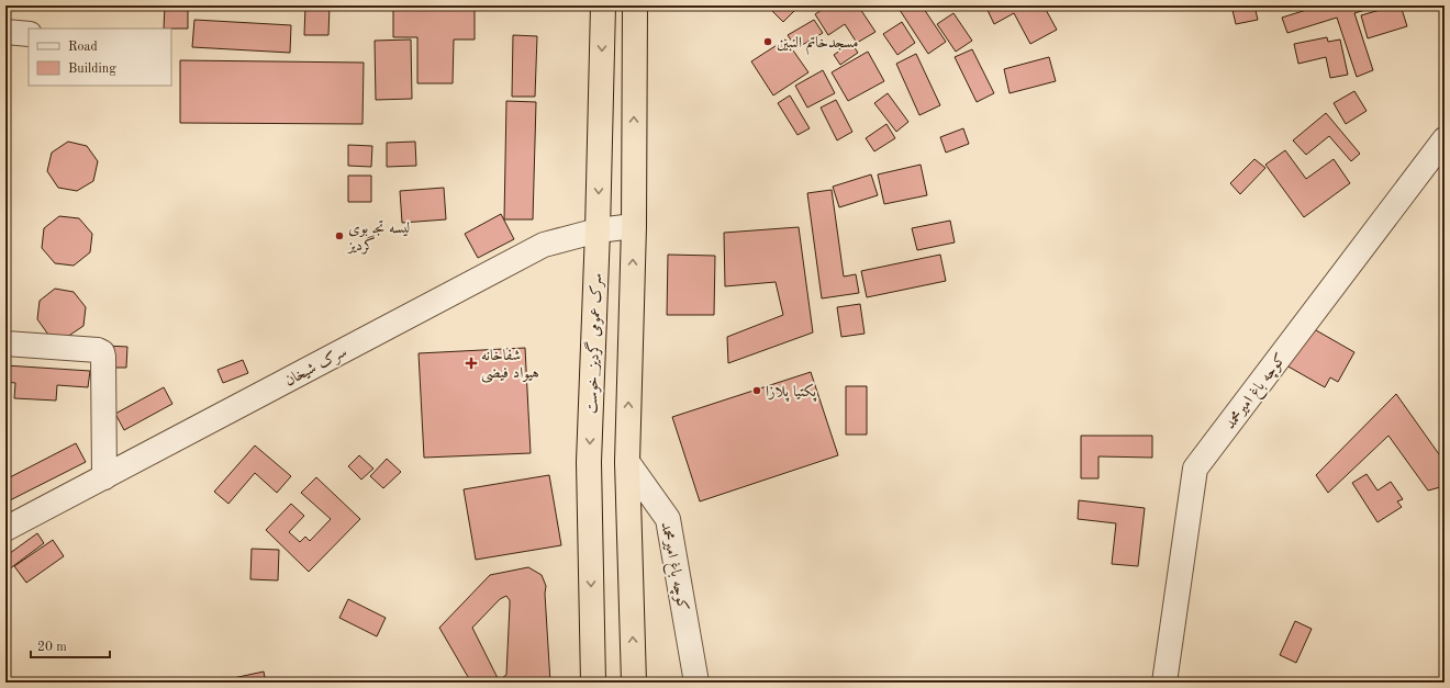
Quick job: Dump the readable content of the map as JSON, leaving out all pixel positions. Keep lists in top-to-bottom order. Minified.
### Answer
{"streets":{"highway":["سرک عمومی گردیز_خوست"],"street":["سرک شیخان","کوچه باغ امیرمحمد"]},"crossings":[["سرک عمومی گردیز_خوست","سرک شیخان"]],"places":{"other":["مسجدخاتم النبین","لیسه تجربوی گردیز","پکتیا پلازا"],"health":["شفاخانه هیواد فیضی"]},"legend":["Road","Building"],"scale_bar":"20 m"}
